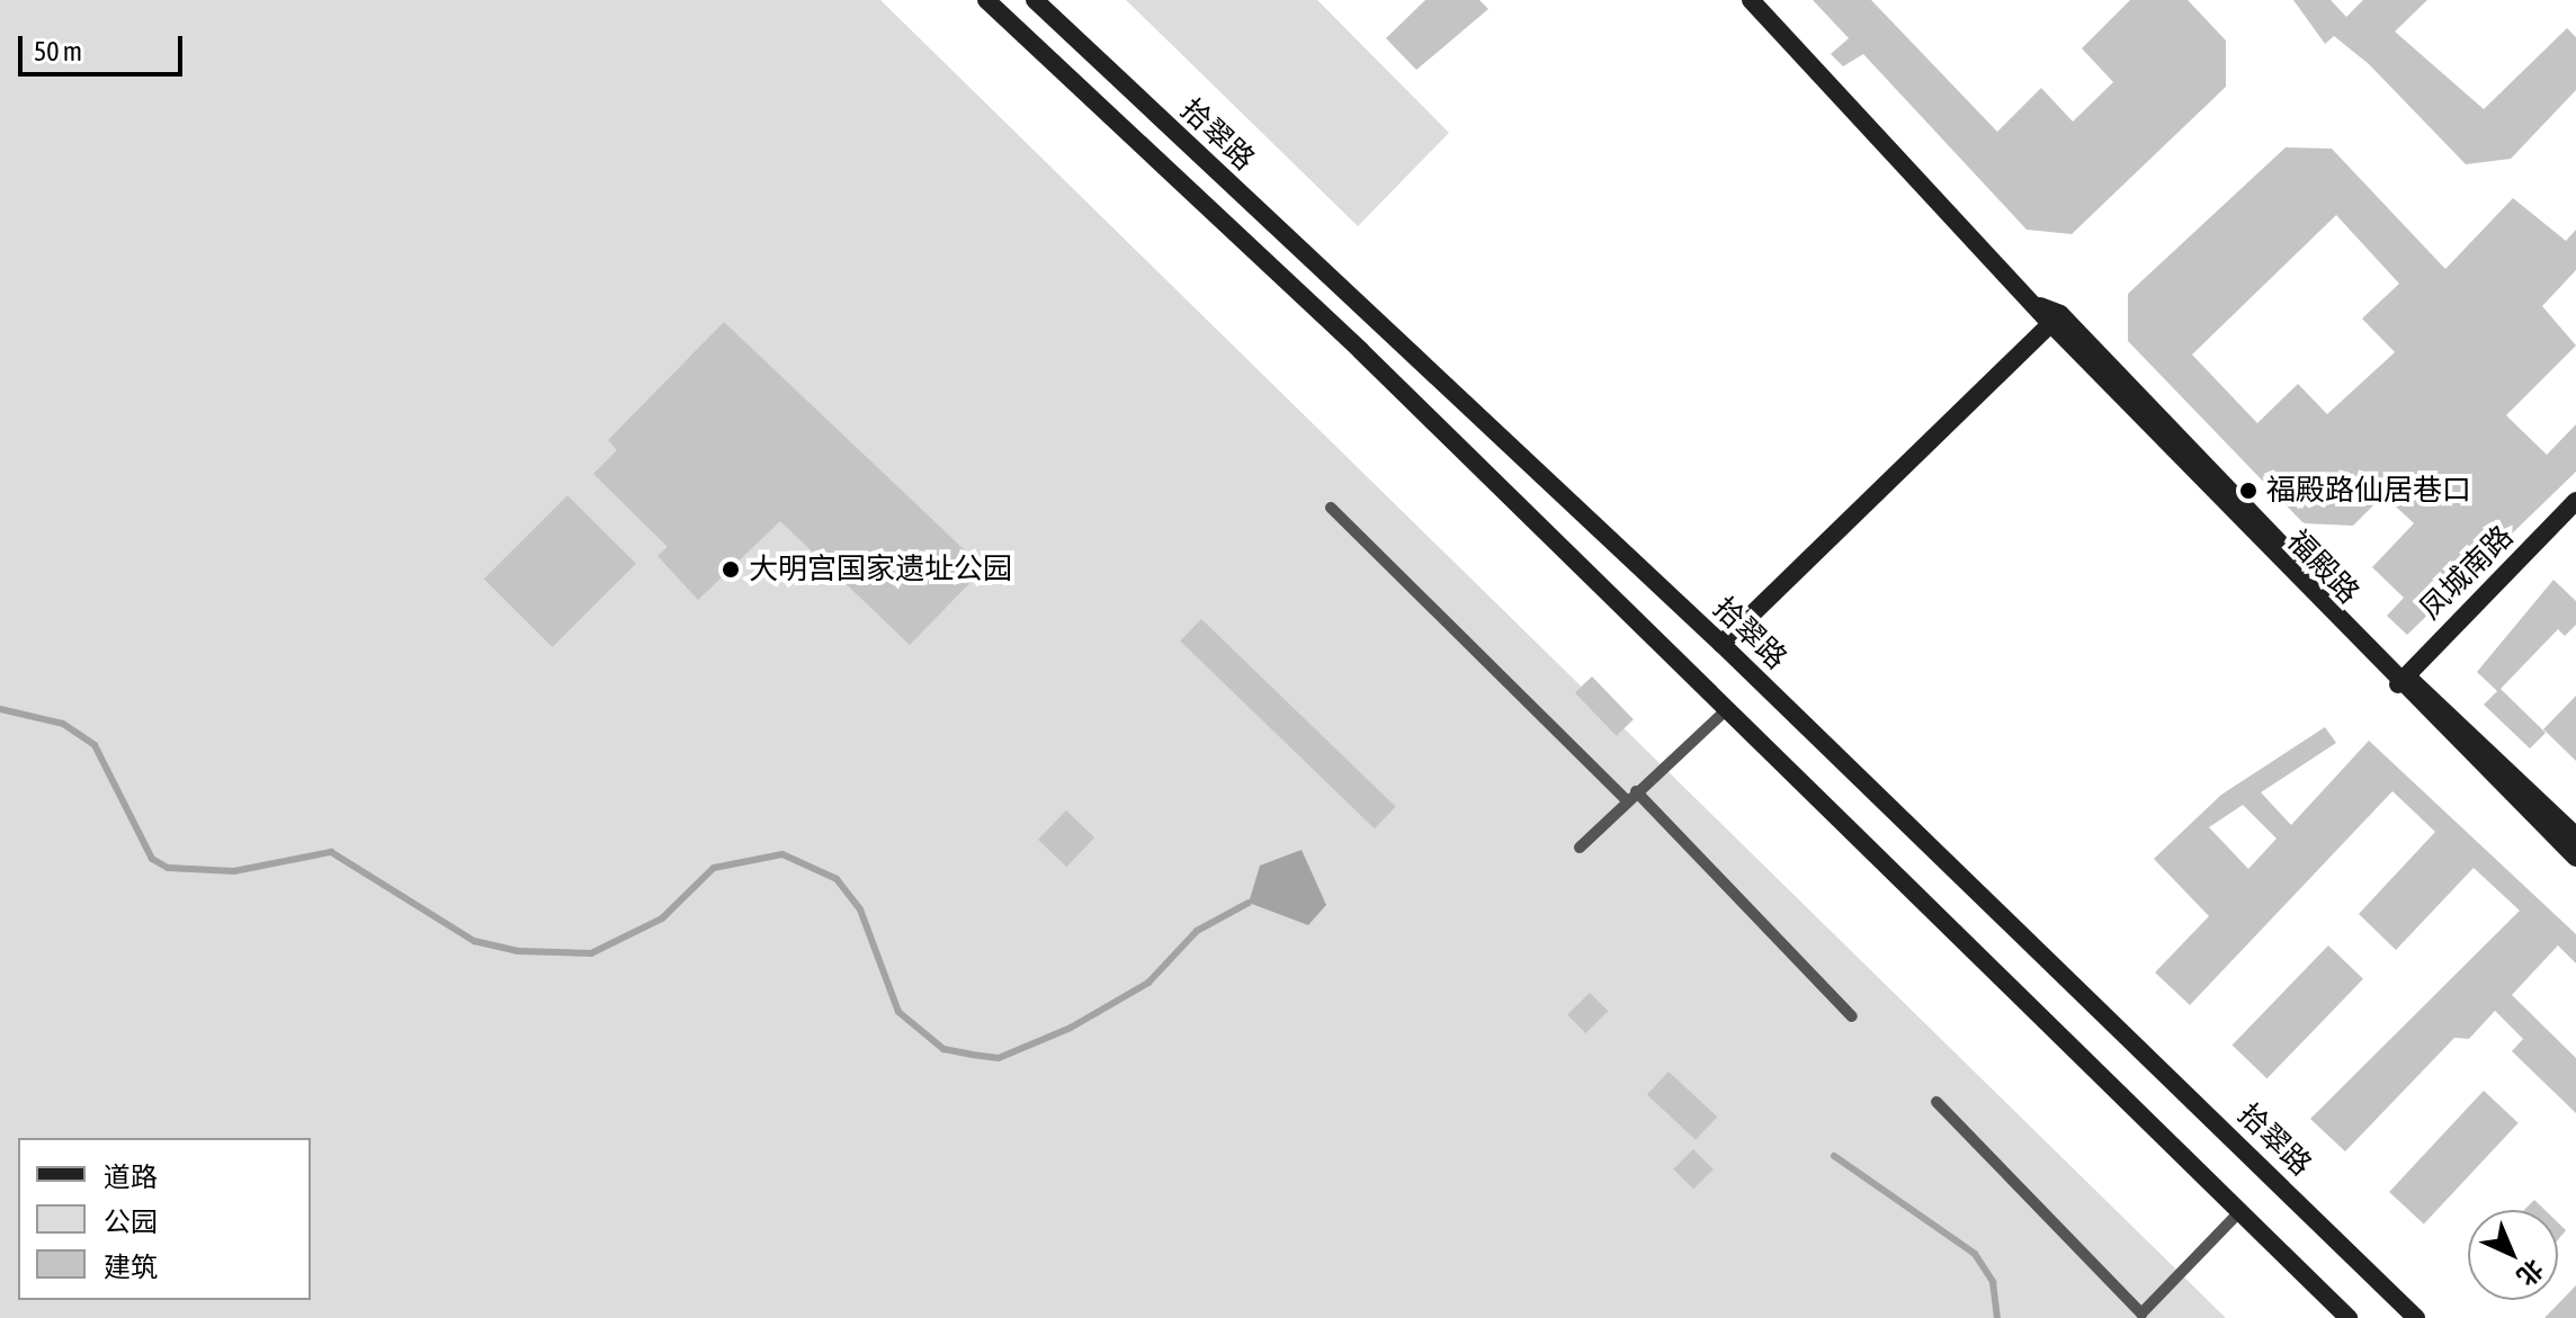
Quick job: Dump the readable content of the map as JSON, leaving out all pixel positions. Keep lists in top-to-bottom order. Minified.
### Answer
{"streets":{"main road":["拾翠路","福殿路","凤城南路"]},"crossings":[["福殿路","凤城南路"]],"places":["福殿路仙居巷口","大明宫国家遗址公园"],"legend":["道路","公园","建筑"],"scale_bar":"50 m","north":"bottom right"}
